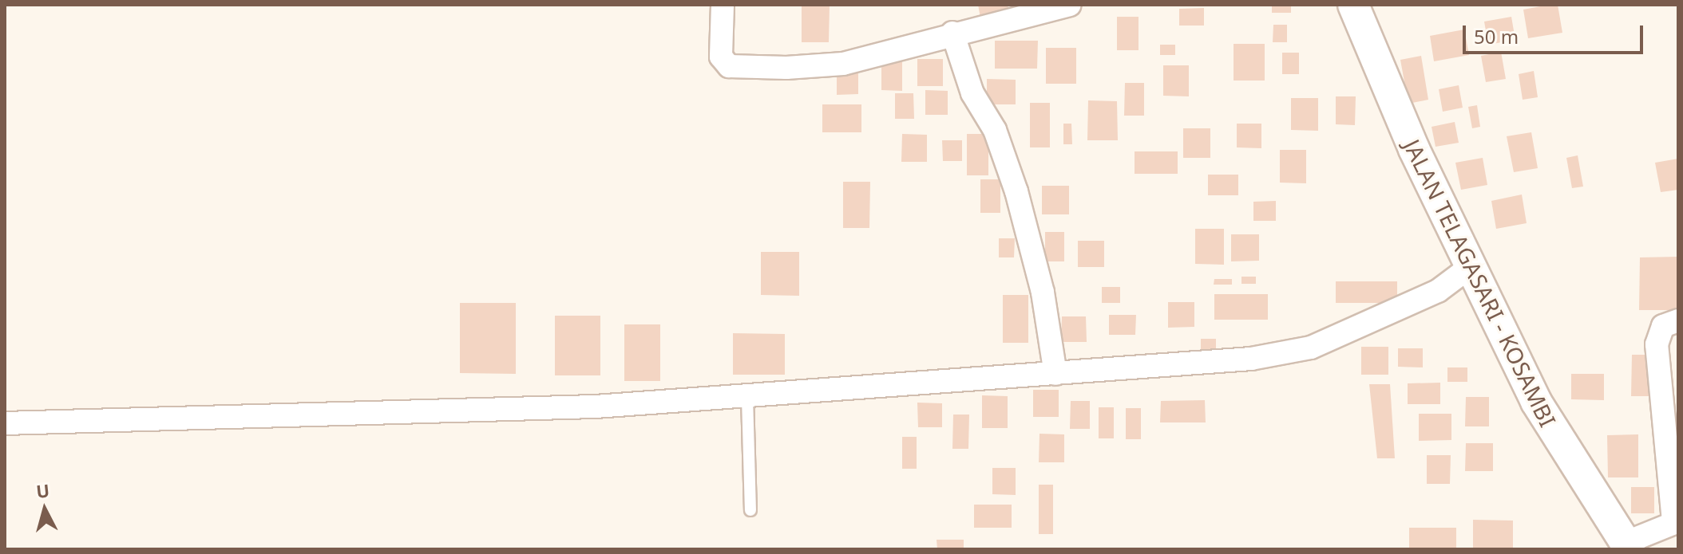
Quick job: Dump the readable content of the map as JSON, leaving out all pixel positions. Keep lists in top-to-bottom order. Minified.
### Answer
{"streets":{"main road":["JALAN TELAGASARI - KOSAMBI"]},"scale_bar":"50 m","north":"top"}
